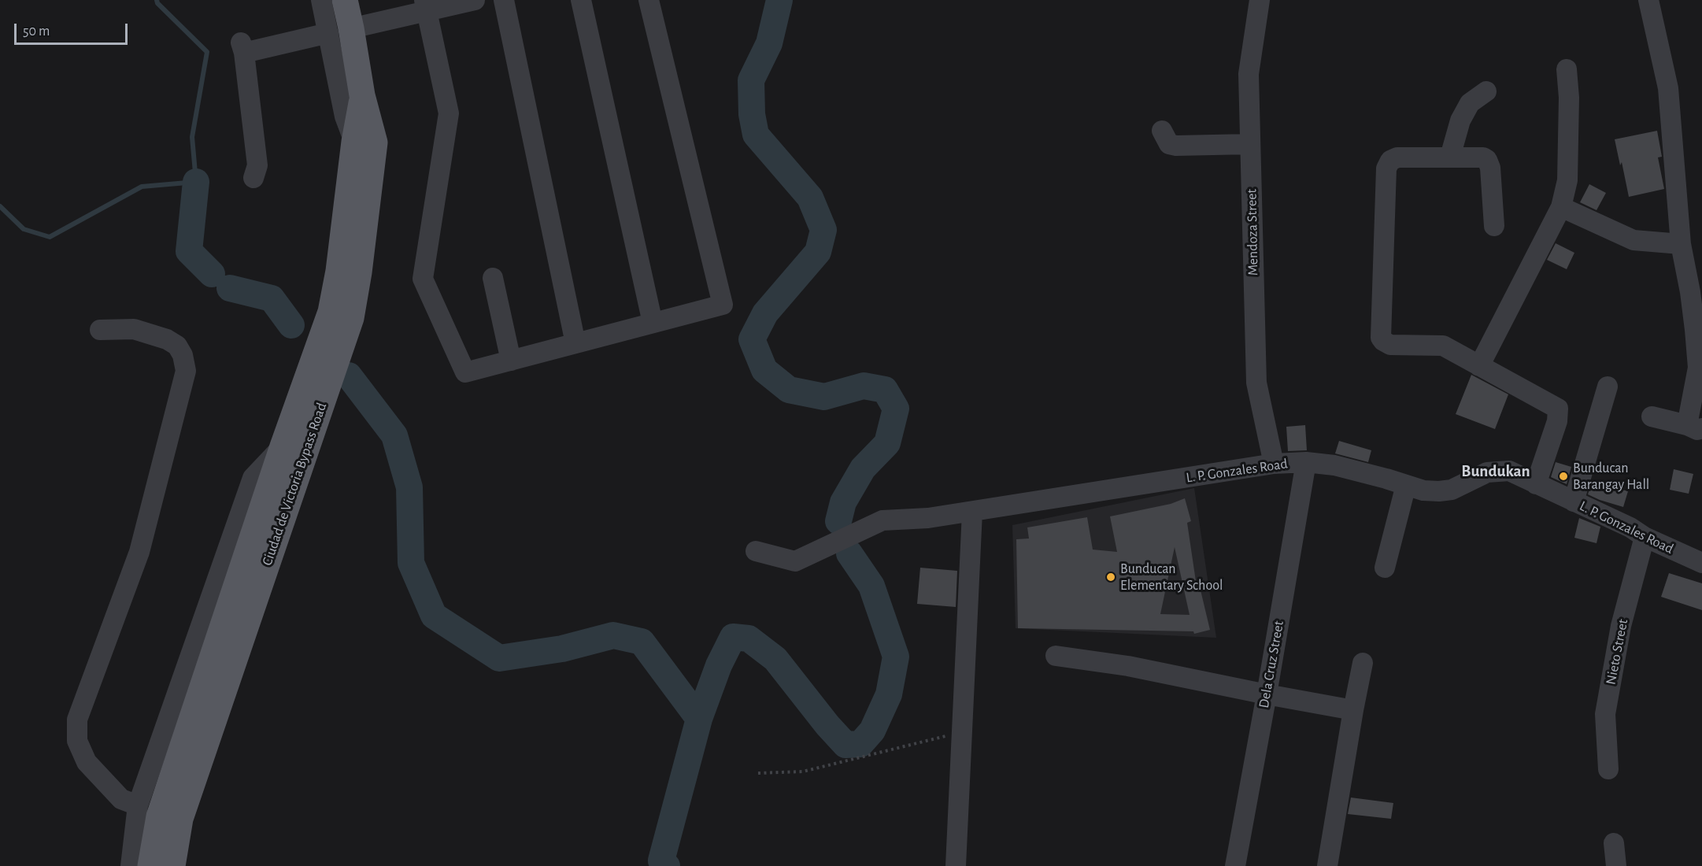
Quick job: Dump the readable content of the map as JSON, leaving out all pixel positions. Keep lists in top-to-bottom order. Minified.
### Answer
{"streets":{"main road":["Ciudad de Victoria Bypass Road"],"street":["Mendoza Street","L. P. Gonzales Road","Nieto Street","Dela Cruz Street"]},"crossings":[["Mendoza Street","L. P. Gonzales Road"],["L. P. Gonzales Road","Nieto Street"],["L. P. Gonzales Road","Dela Cruz Street"]],"districts":["Bundukan"],"places":["Bunducan Barangay Hall","Bunducan Elementary School"],"scale_bar":"50 m"}
